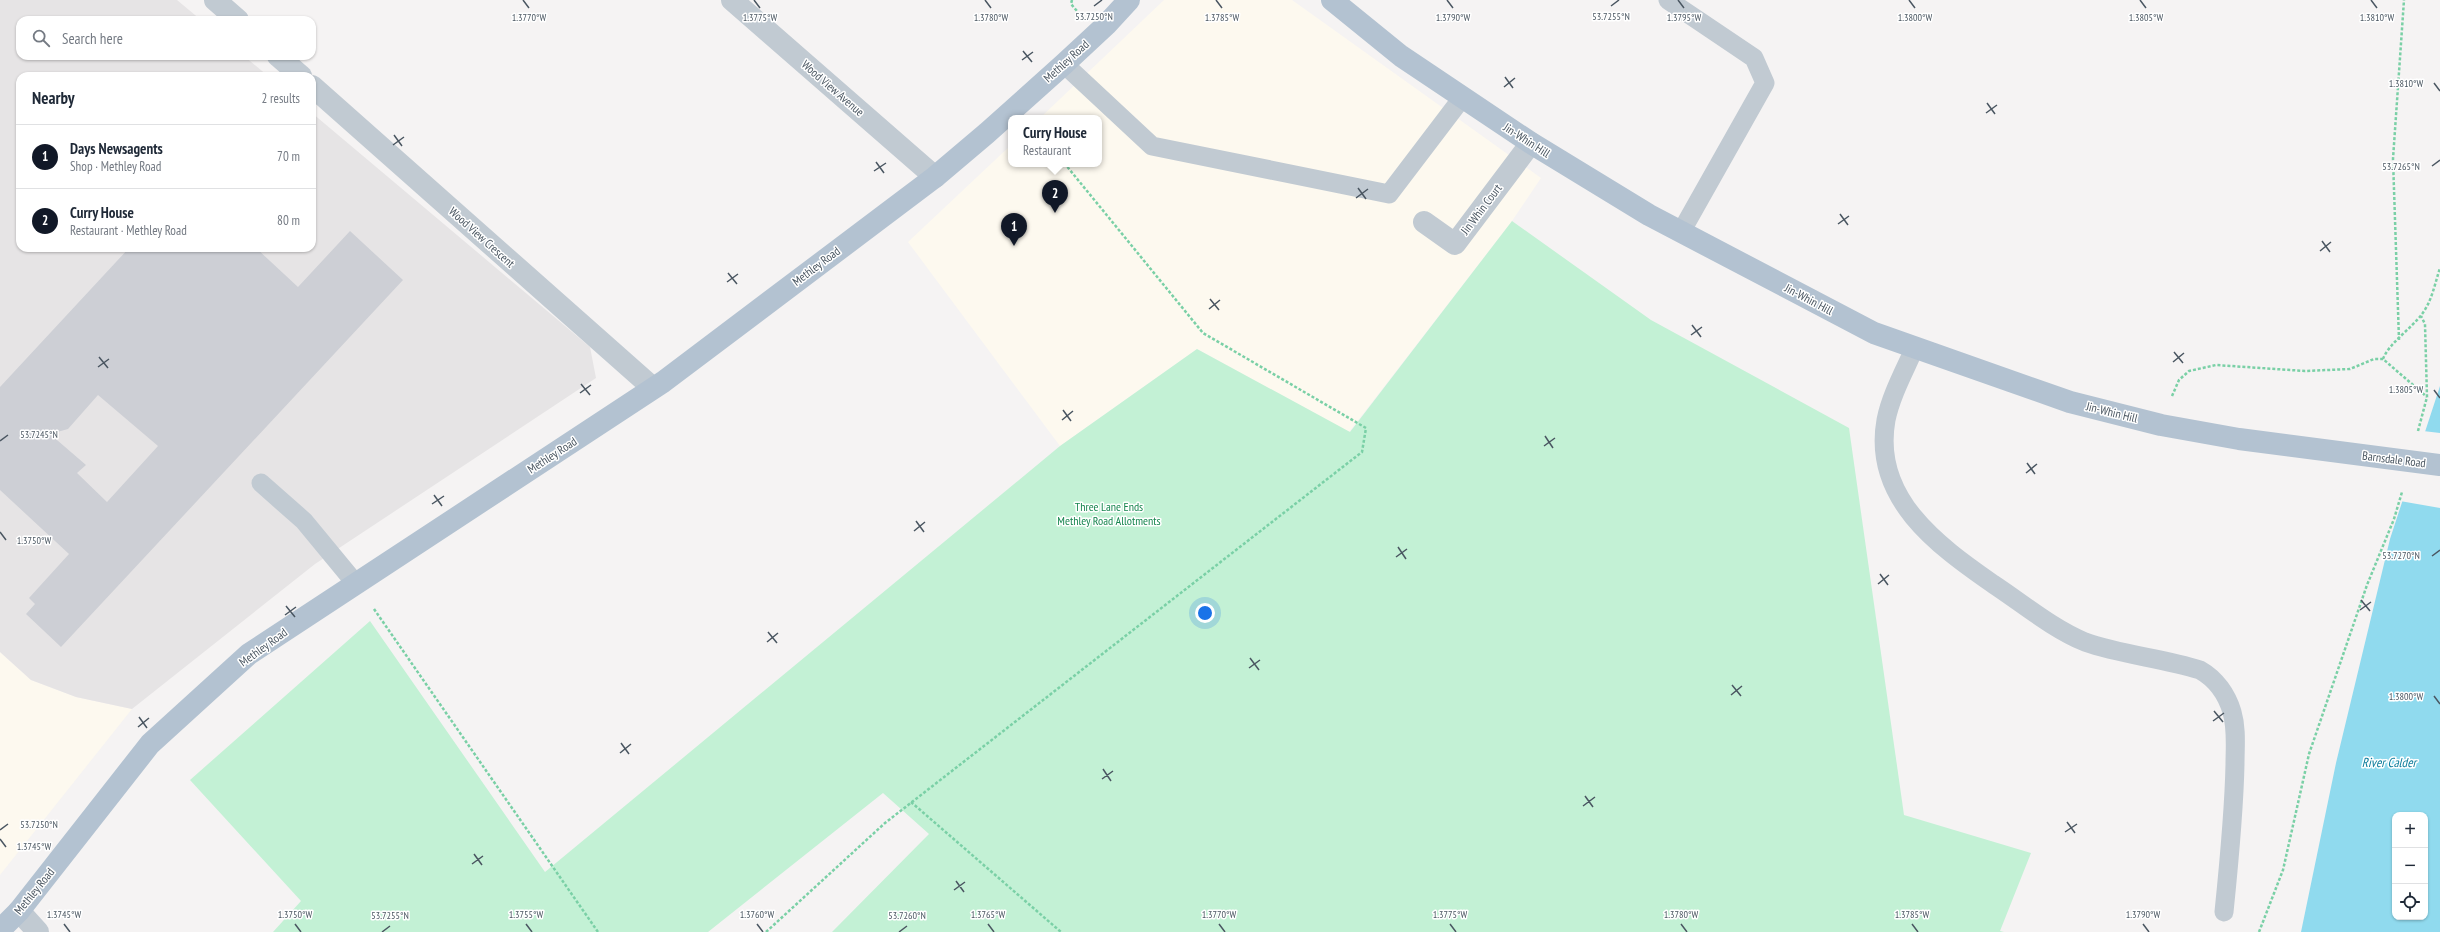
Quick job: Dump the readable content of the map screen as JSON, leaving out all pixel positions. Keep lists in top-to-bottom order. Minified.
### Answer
{"streets":{"main road":["Methley Road","Jin-Whin Hill","Barnsdale Road"],"street":["Wood View Avenue","Jin Whin Court","Wood View Crescent"]},"crossings":[["Methley Road","Wood View Avenue"],["Methley Road","Wood View Crescent"],["Jin-Whin Hill","Jin Whin Court"],["Jin-Whin Hill","Barnsdale Road"]],"water":["River Calder"],"parks":["Three Lane Ends Methley Road Allotments"],"page":{"search":"Search here","heading":["Nearby","2 results"],"popup":["Curry House","Restaurant"],"list":[{"mark":"1","name":"Days Newsagents","note":"Shop · Methley Road","value":"70 m"},{"mark":"2","name":"Curry House","note":"Restaurant · Methley Road","value":"80 m"}],"pins":["2","1"],"map_buttons":["+","−"]},"coordinates":["53.7250°N","53.7255°N","1.3770°W","1.3775°W","1.3780°W","1.3785°W","1.3790°W","1.3795°W","1.3800°W","1.3805°W","1.3810°W","53.7265°N","53.7245°N","1.3750°W","53.7270°N","1.3745°W","1.3755°W","1.3760°W","1.3765°W","53.7260°N"]}
